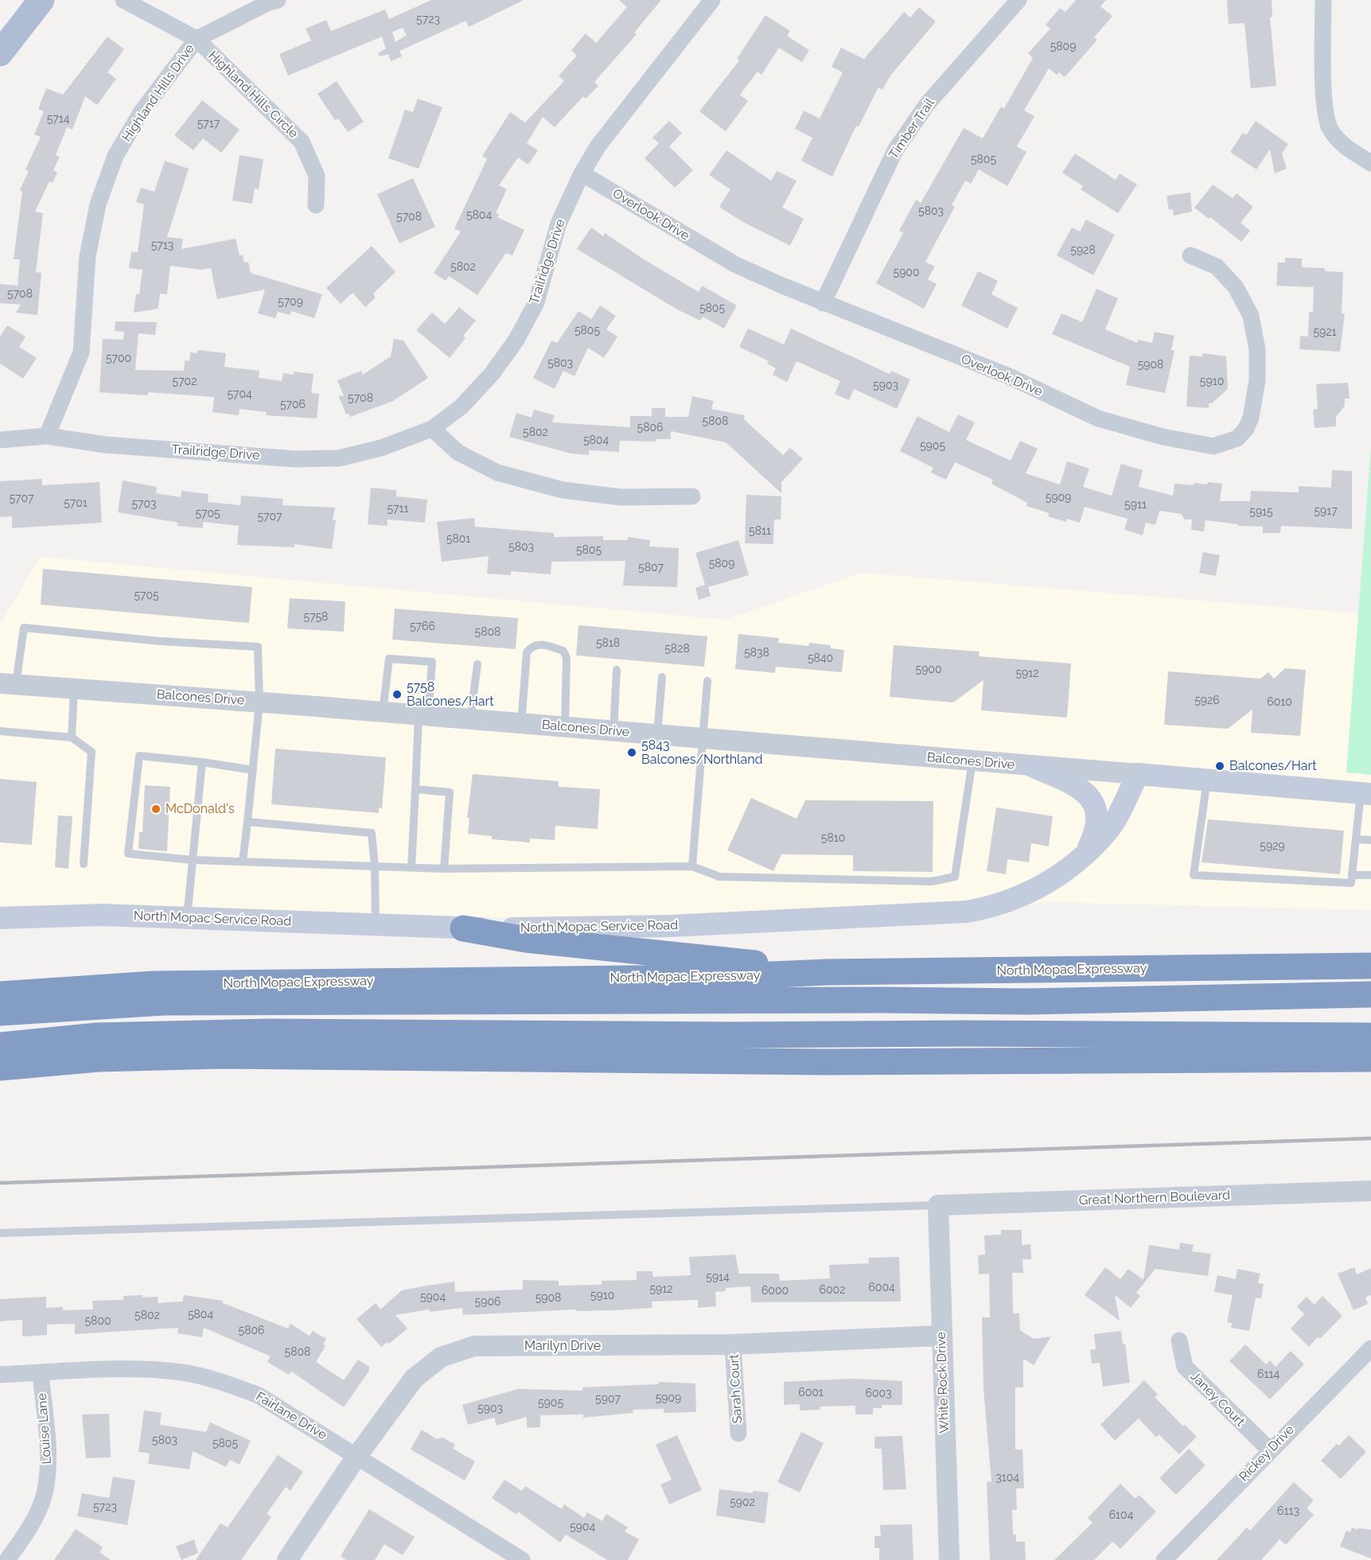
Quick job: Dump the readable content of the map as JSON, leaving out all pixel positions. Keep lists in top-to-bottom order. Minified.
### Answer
{"streets":{"highway":["North Mopac Expressway"],"main road":["Balcones Drive","North Mopac Service Road"],"street":["Highland Hills Drive","Highland Hills Circle","Timber Trail","Overlook Drive","Trailridge Drive","Great Northern Boulevard","Marilyn Drive","White Rock Drive","Sarah Court","Janey Court","Fairlane Drive","Louise Lane","Rickey Drive"]},"crossings":[["Highland Hills Drive","Highland Hills Circle"],["Highland Hills Drive","Trailridge Drive"],["Timber Trail","Overlook Drive"],["Overlook Drive","Trailridge Drive"],["Balcones Drive","North Mopac Service Road"],["Great Northern Boulevard","White Rock Drive"],["Marilyn Drive","White Rock Drive"],["Marilyn Drive","Sarah Court"],["Marilyn Drive","Fairlane Drive"],["Janey Court","Rickey Drive"],["Fairlane Drive","Louise Lane"]],"places":["5758 Balcones/Hart","5843 Balcones/Northland","Balcones/Hart","McDonald's"],"house_numbers":["5723","5809","5714","5717","5805","5803","5804","5708","5713","5928","5802","5900","5708","5709","5805","5805","5921","5700","5803","5908","5702","5910","5903","5704","5708","5706","5808","5806","5802","5804","5905","5909","5707","5701","5703","5911","5711","5917","5915","5705","5707","5811","5801","5803","5805","5809","5807","5705","5758","5766","5808","5818","5828","5838","5840","5900","5912","5926","6010","5810","5929","5914","6004","5912","6002","6000","5910","5904","5908","5906","5804","5802","5800","5806","5808","6114","6001","6003","5909","5907","5905","5903","5803","5805","3104","5902","5723","6113","6104","5904"]}
